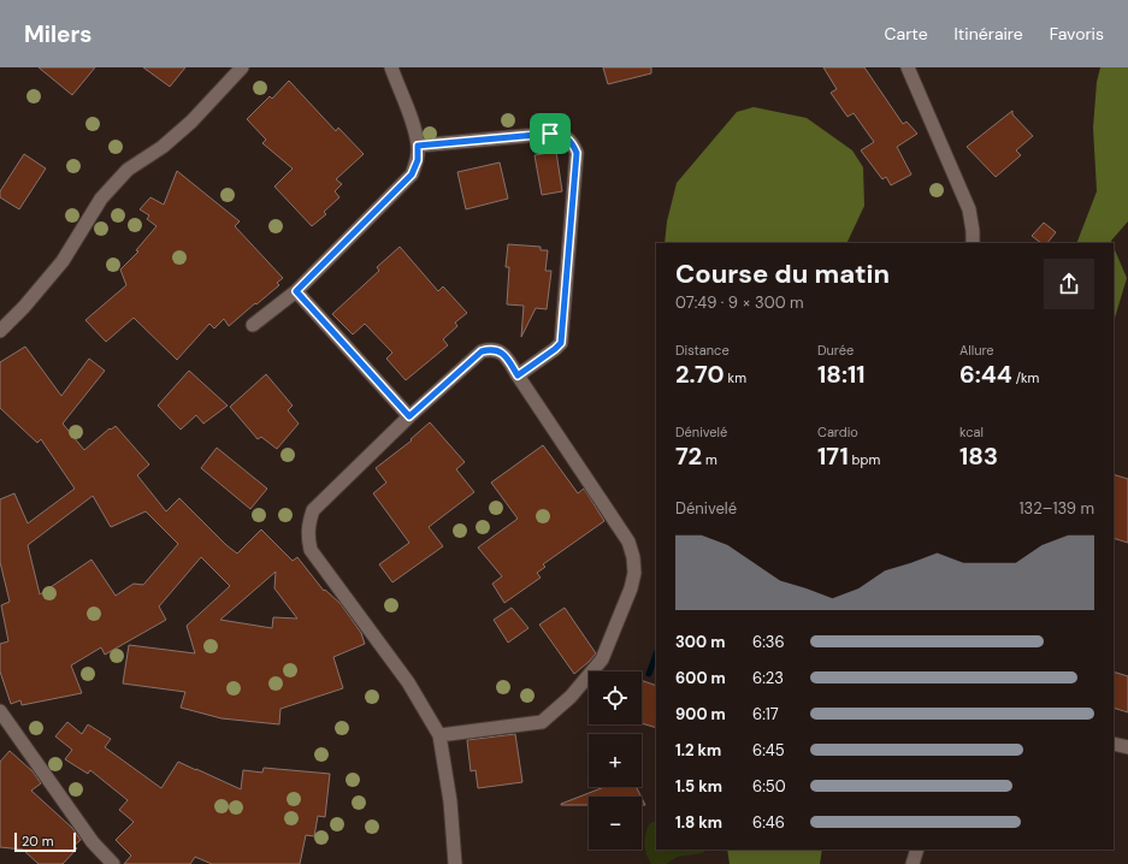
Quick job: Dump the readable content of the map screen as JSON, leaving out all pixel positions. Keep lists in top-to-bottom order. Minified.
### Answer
{"scale_bar":"20 m","page":{"header":"Milers","nav":["Carte","Itinéraire","Favoris"],"heading":["Course du matin","07:49 · 9 × 300 m"],"stats":[["Distance","2.70 km"],["Durée","18:11"],["Allure","6:44 /km"],["Dénivelé","72 m"],["Cardio","171 bpm"],["kcal","183"]],"chart":["Dénivelé","132–139 m"],"list":[{"name":"300 m","note":"6:36"},{"name":"600 m","note":"6:23"},{"name":"900 m","note":"6:17"},{"name":"1.2 km","note":"6:45"},{"name":"1.5 km","note":"6:50"},{"name":"1.8 km","note":"6:46"}],"map_buttons":["+","−"],"scale":"20 m"}}
